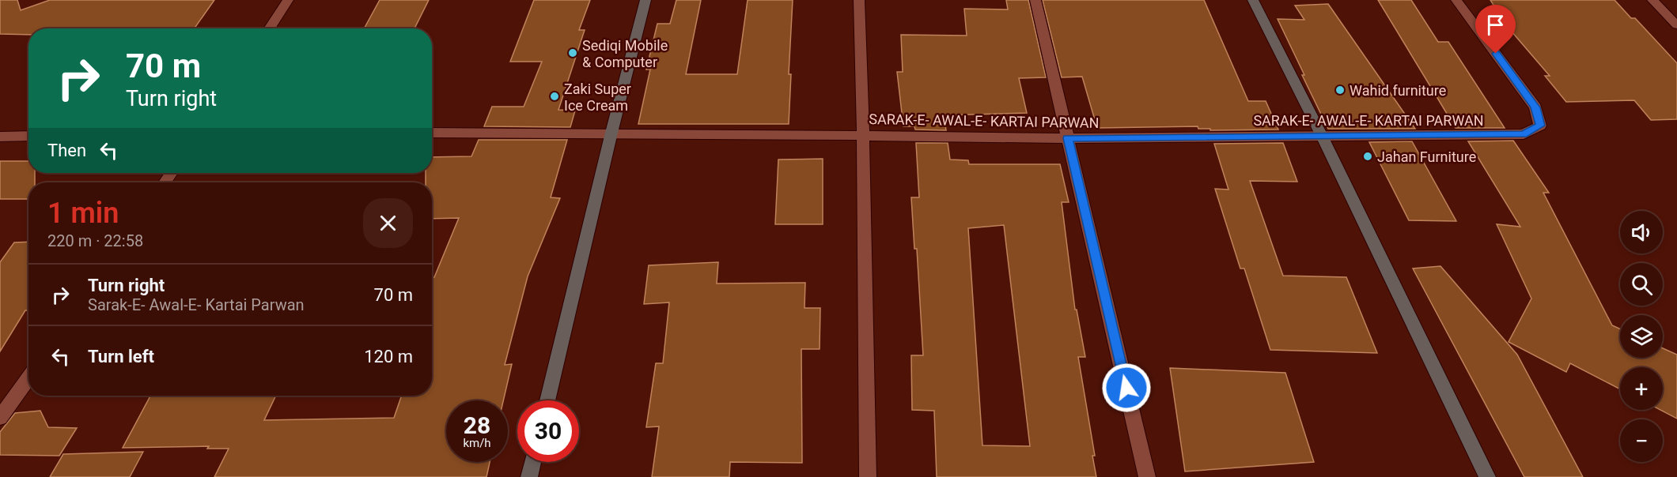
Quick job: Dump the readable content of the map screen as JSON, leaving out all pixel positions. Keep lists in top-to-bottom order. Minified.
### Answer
{"streets":{"street":["SARAK-E- AWAL-E- KARTAI PARWAN"]},"places":["Sediqi Mobile & Computer","Wahid furniture","Zaki Super Ice Cream","Jahan Furniture"],"page":{"turn":["70 m","Turn right"],"then":"Then","heading":["1 min","220 m · 22:58"],"map_buttons":["+","−"],"list":[{"name":"Turn right","note":"Sarak-E- Awal-E- Kartai Parwan","value":"70 m"},{"name":"Turn left","value":"120 m"}],"speed":"28 km/h","limit":"30"}}
